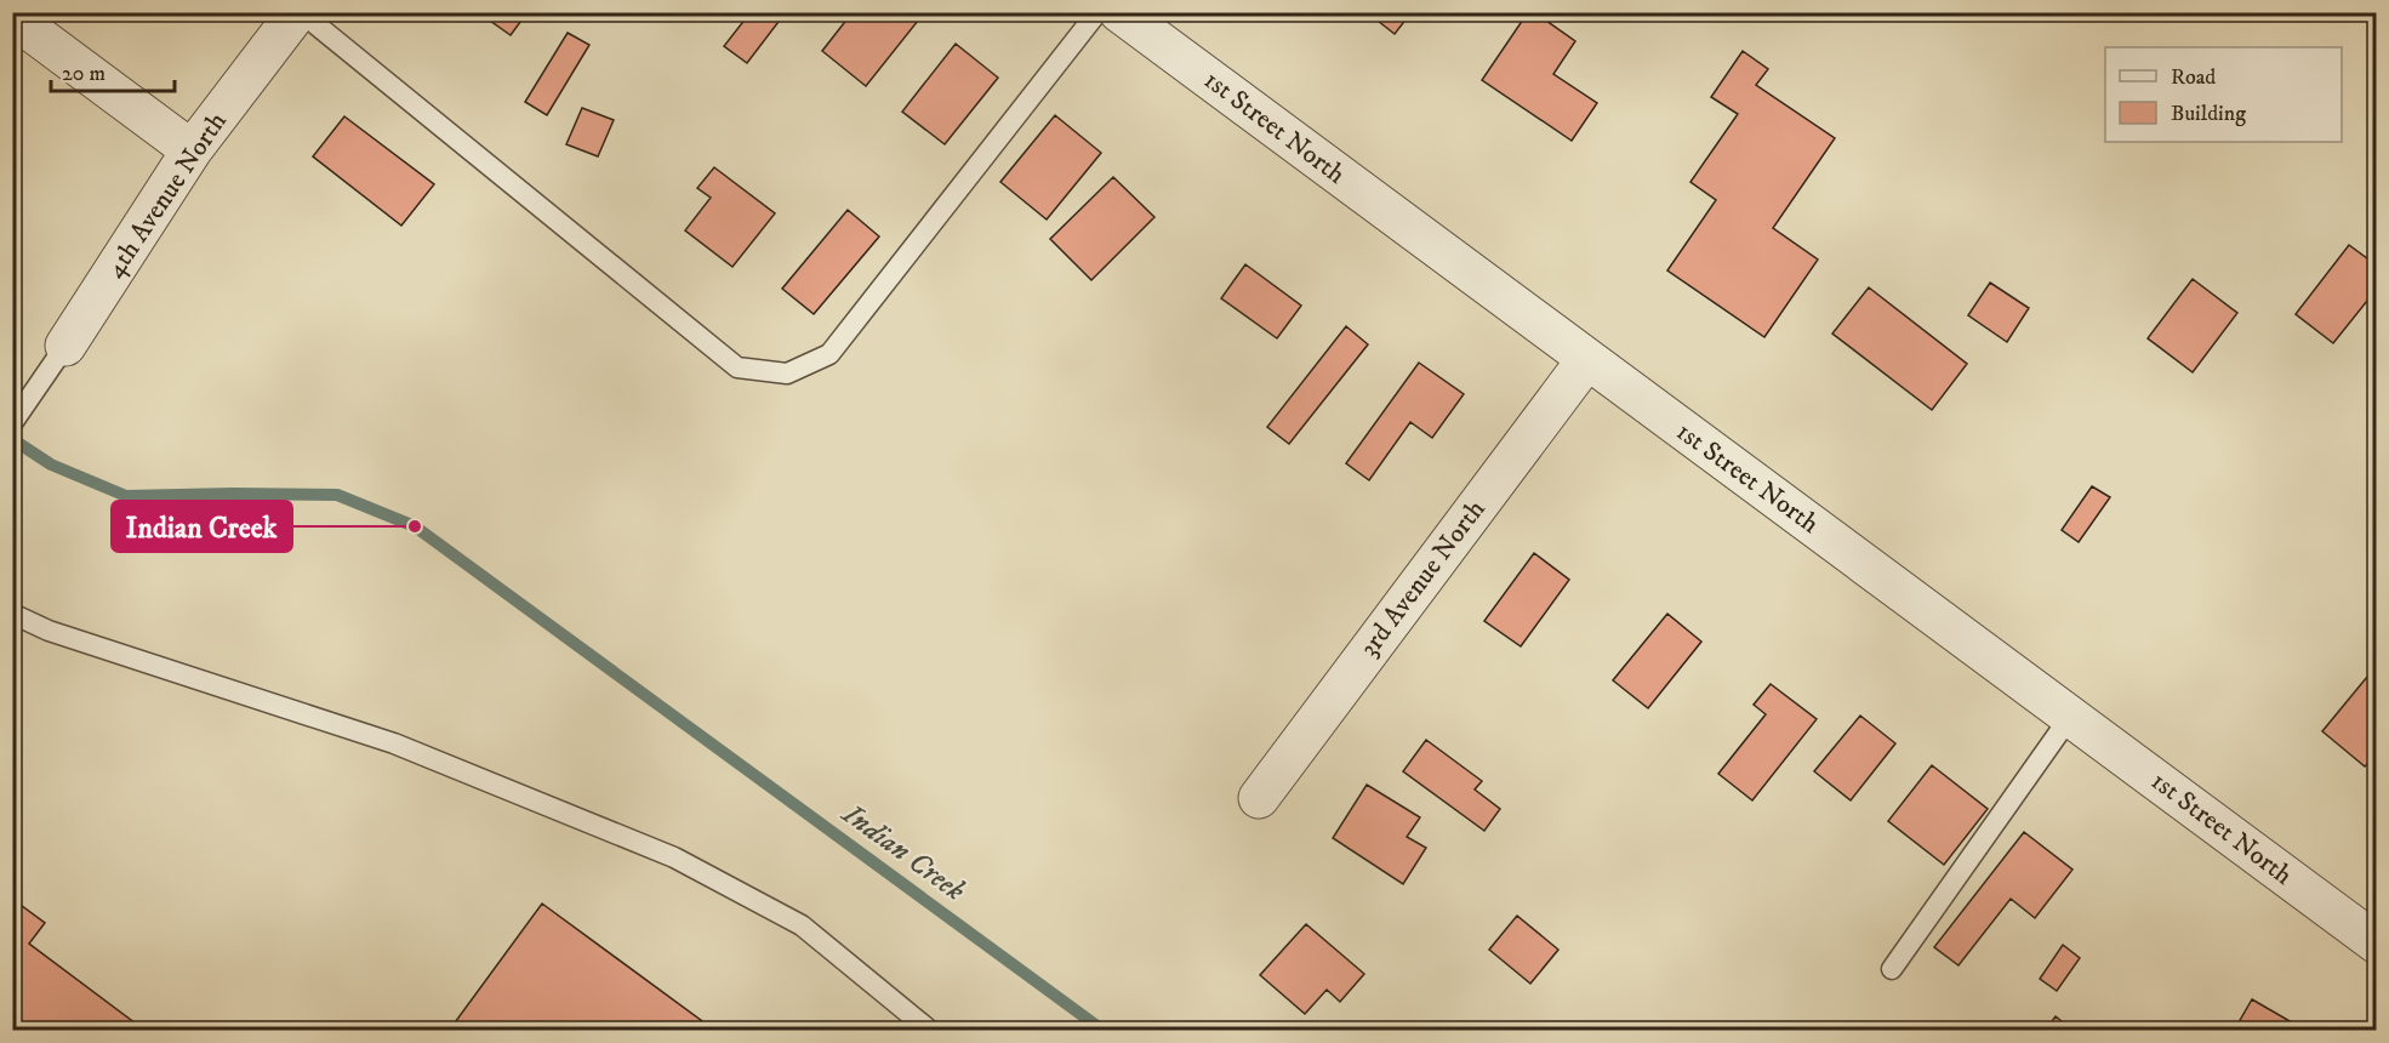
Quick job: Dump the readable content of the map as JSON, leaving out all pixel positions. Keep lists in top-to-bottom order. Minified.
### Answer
{"streets":{"street":["1st Street North","4th Avenue North","3rd Avenue North"]},"crossings":[["1st Street North","3rd Avenue North"]],"water":["Indian Creek"],"places":["Indian Creek"],"legend":["Road","Building"],"scale_bar":"20 m"}
